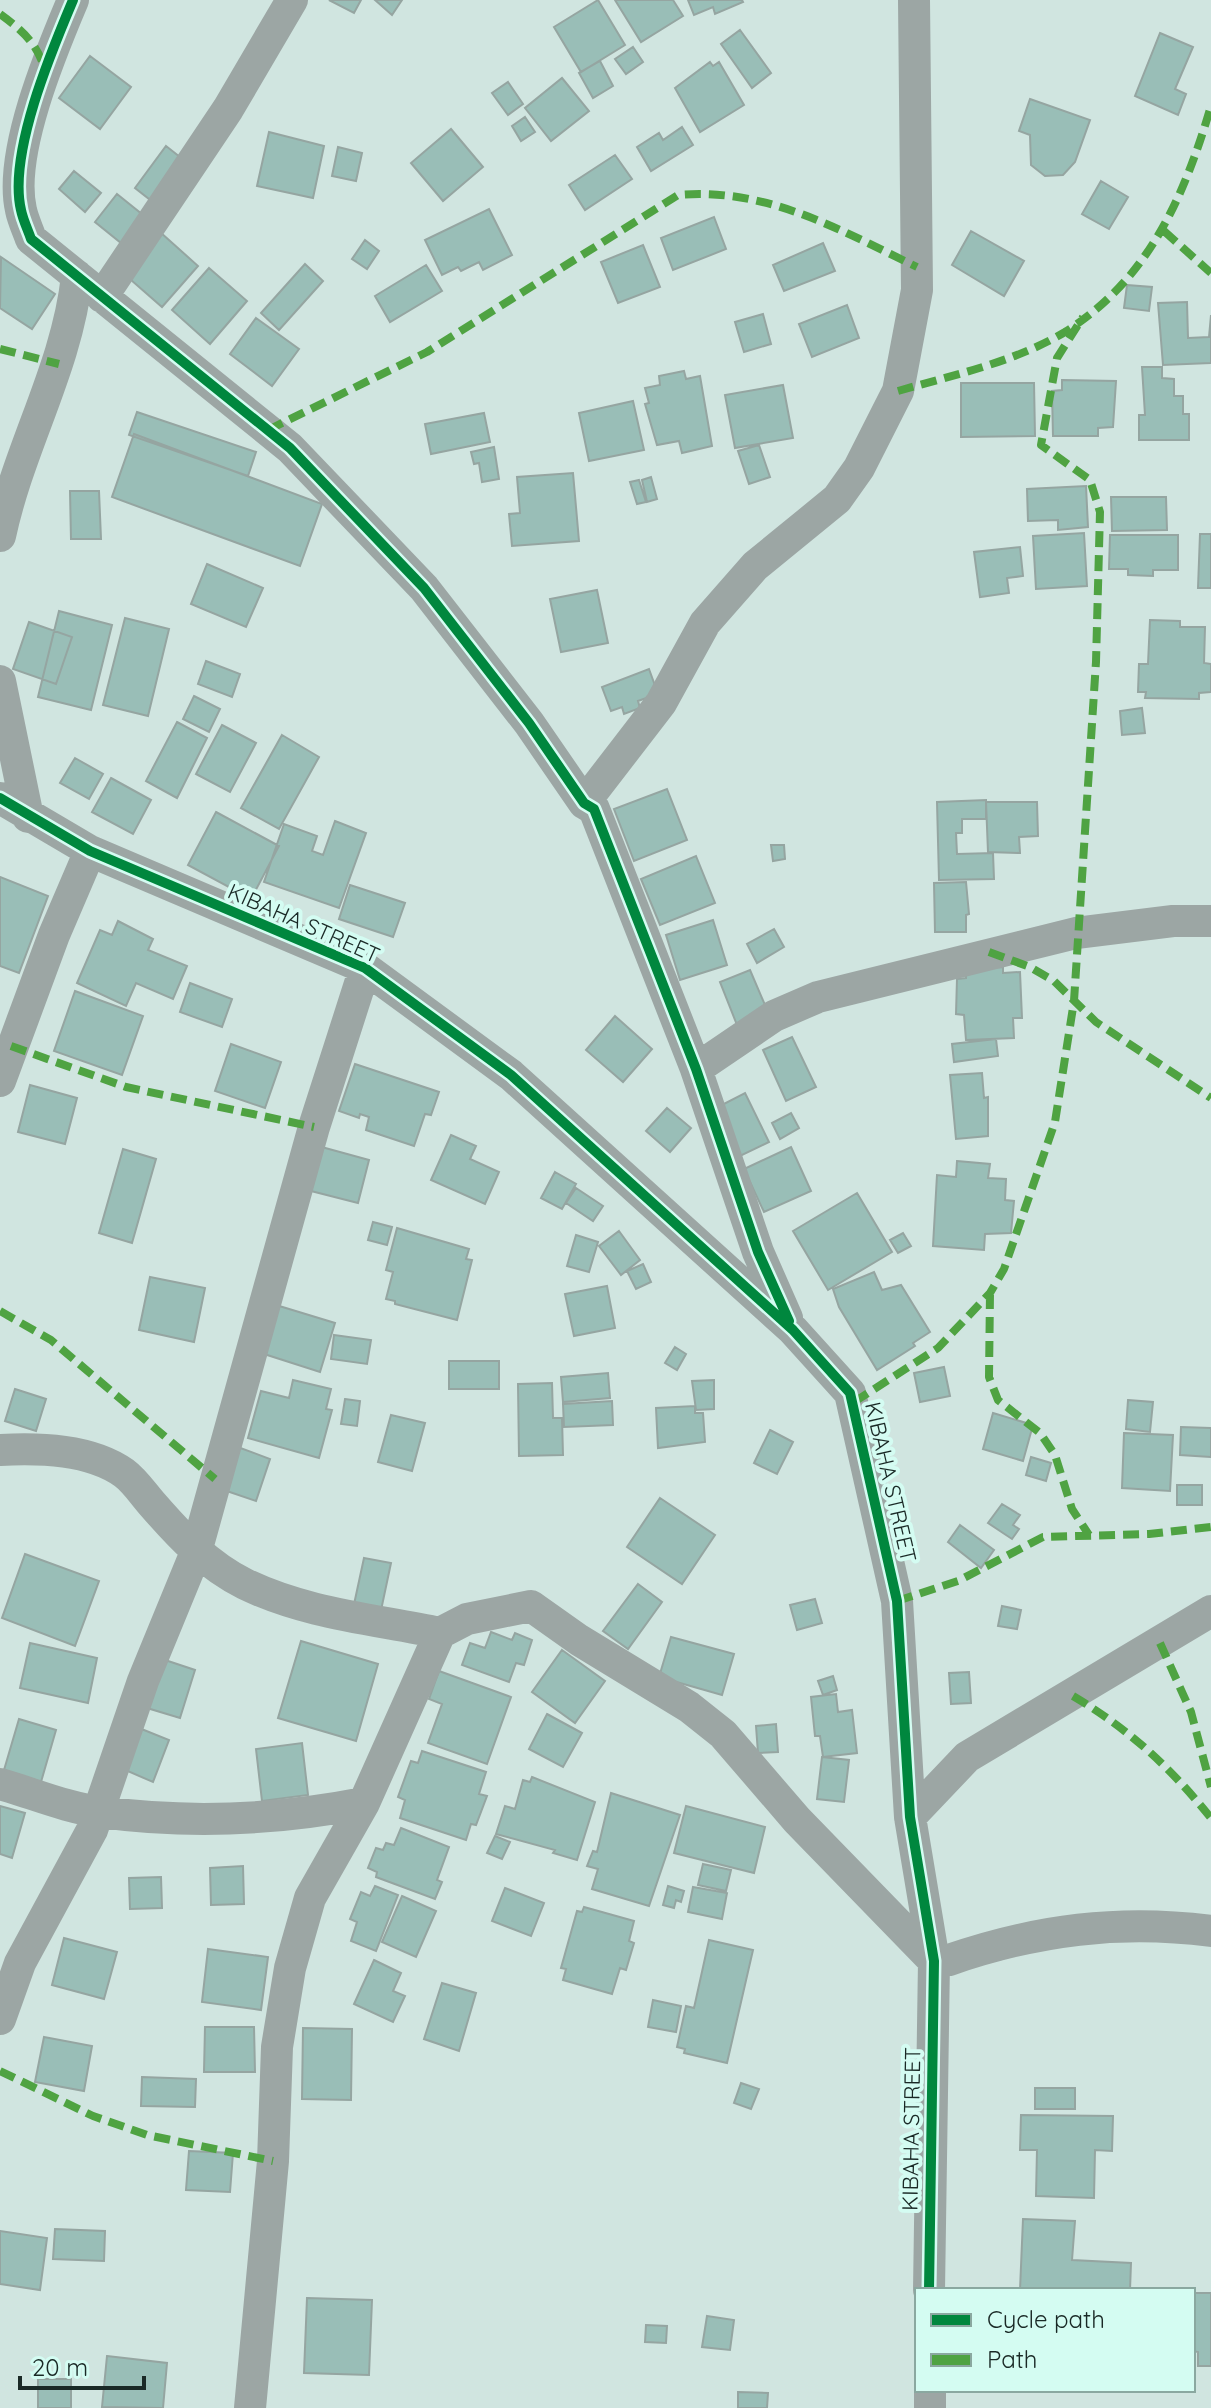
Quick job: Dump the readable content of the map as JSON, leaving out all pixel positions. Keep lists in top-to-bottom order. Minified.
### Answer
{"streets":{"street":["KIBAHA STREET"]},"legend":["Cycle path","Path"],"scale_bar":"20 m"}
